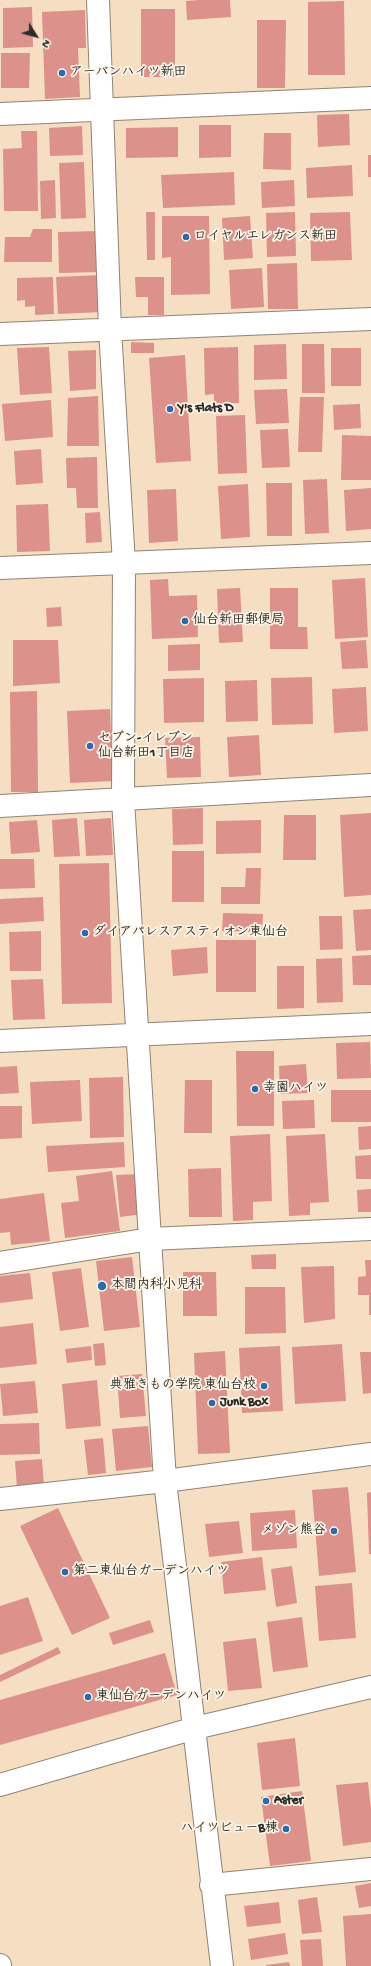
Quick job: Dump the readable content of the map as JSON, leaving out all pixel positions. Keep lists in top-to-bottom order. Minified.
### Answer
{"places":["アーバンハイツ新田","ロイヤルエレガンス新田","Y's Flats D","仙台新田郵便局","セブン-イレブン 仙台新田1丁目店","ダイアパレスアスティオン東仙台","幸園ハイツ","本間内科小児科","典雅きもの学院 東仙台校","Junk Box","メゾン熊谷","第二東仙台ガーデンハイツ","東仙台ガーデンハイツ","Aster","ハイツビューB棟"],"north":"bottom right"}
